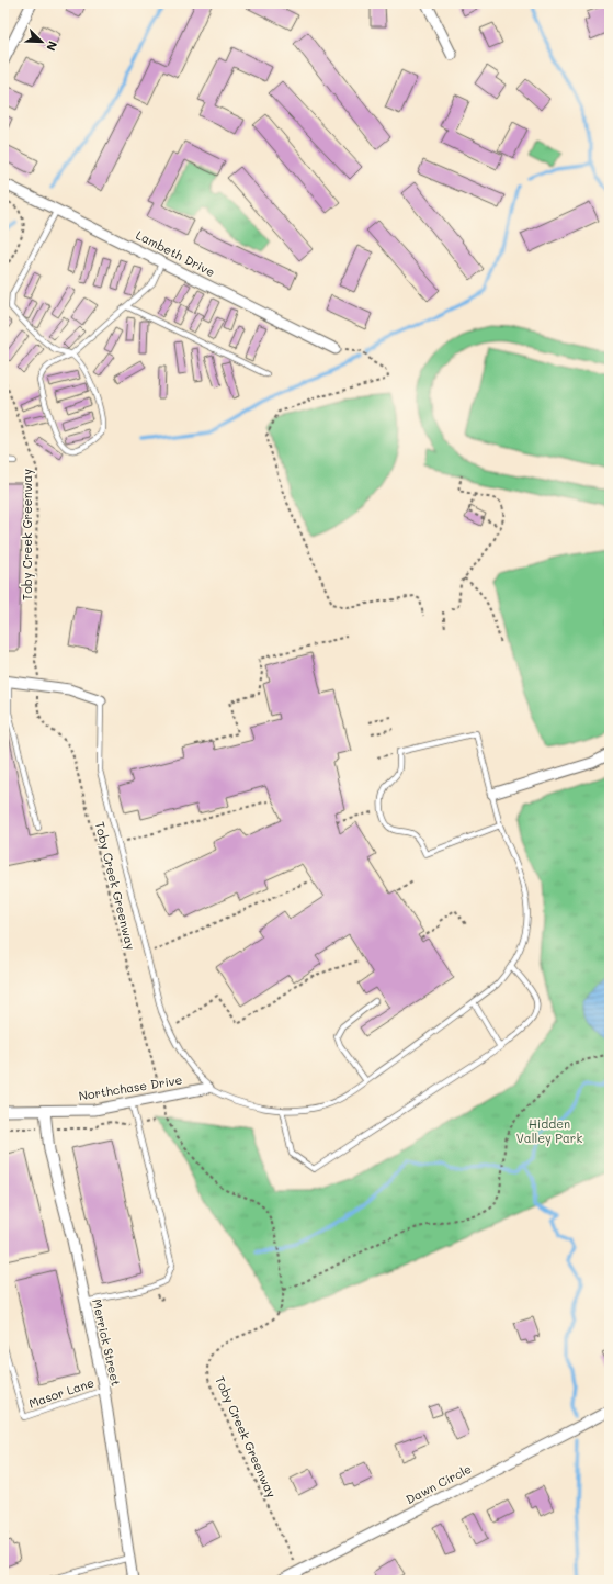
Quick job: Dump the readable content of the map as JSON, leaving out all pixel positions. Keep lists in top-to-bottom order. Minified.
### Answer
{"streets":{"street":["Lambeth Drive","Northchase Drive","Merrick Street","Dawn Circle"],"lane":["Masor Lane"],"path":["Toby Creek Greenway"]},"crossings":[["Northchase Drive","Merrick Street"],["Merrick Street","Masor Lane"]],"parks":["Hidden Valley Park"],"north":"bottom right"}
